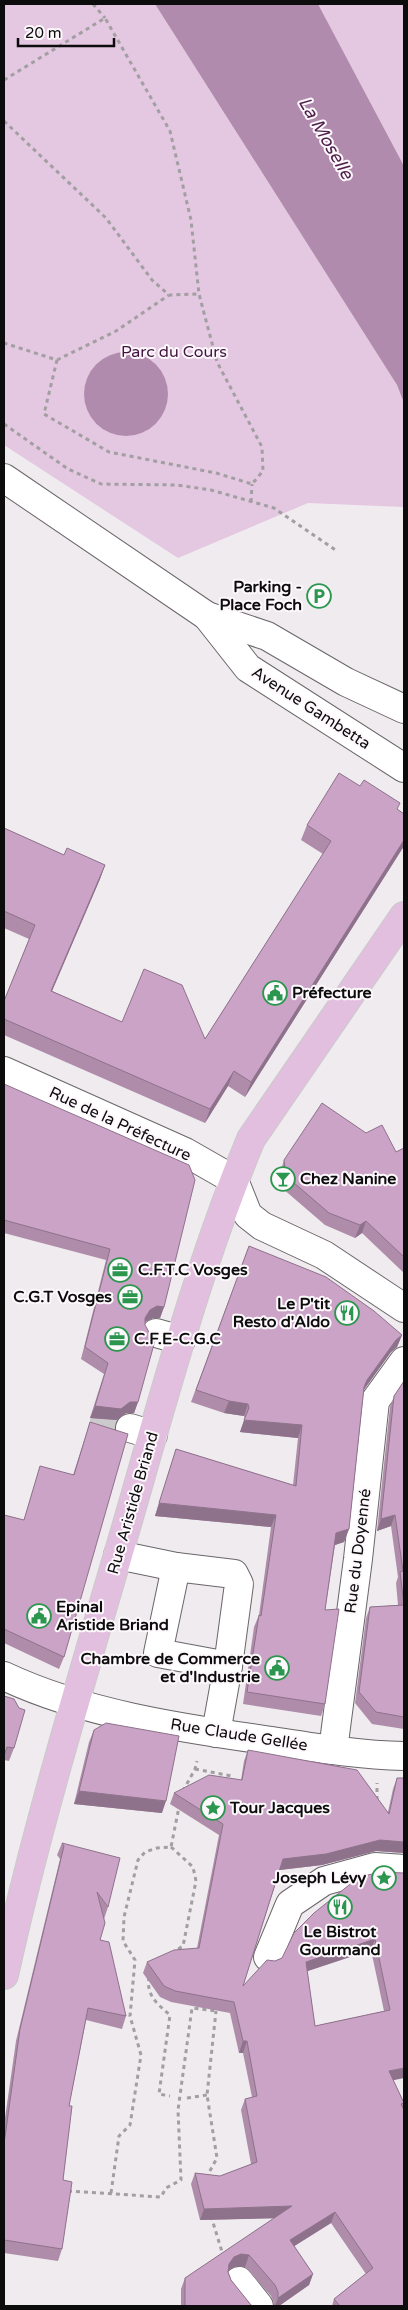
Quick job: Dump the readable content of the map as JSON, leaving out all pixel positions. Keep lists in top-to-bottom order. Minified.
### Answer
{"streets":{"main road":["Rue Aristide Briand"],"street":["Avenue Gambetta","Rue de la Préfecture","Rue du Doyenné","Rue Claude Gellée"]},"crossings":[["Rue de la Préfecture","Rue Aristide Briand"],["Rue Aristide Briand","Rue Claude Gellée"],["Rue du Doyenné","Rue Claude Gellée"]],"water":["La Moselle"],"parks":["Parc du Cours"],"places":{"parking":["Parking - Place Foch"],"public building":["Préfecture","Epinal Aristide Briand","Chambre de Commerce et d'Industrie"],"bar":["Chez Nanine"],"office":["C.F.T.C Vosges","C.G.T Vosges","C.F.E-C.G.C"],"restaurant":["Le P'tit Resto d'Aldo","Le Bistrot Gourmand"],"place":["Tour Jacques","Joseph Lévy"]},"scale_bar":"20 m"}
